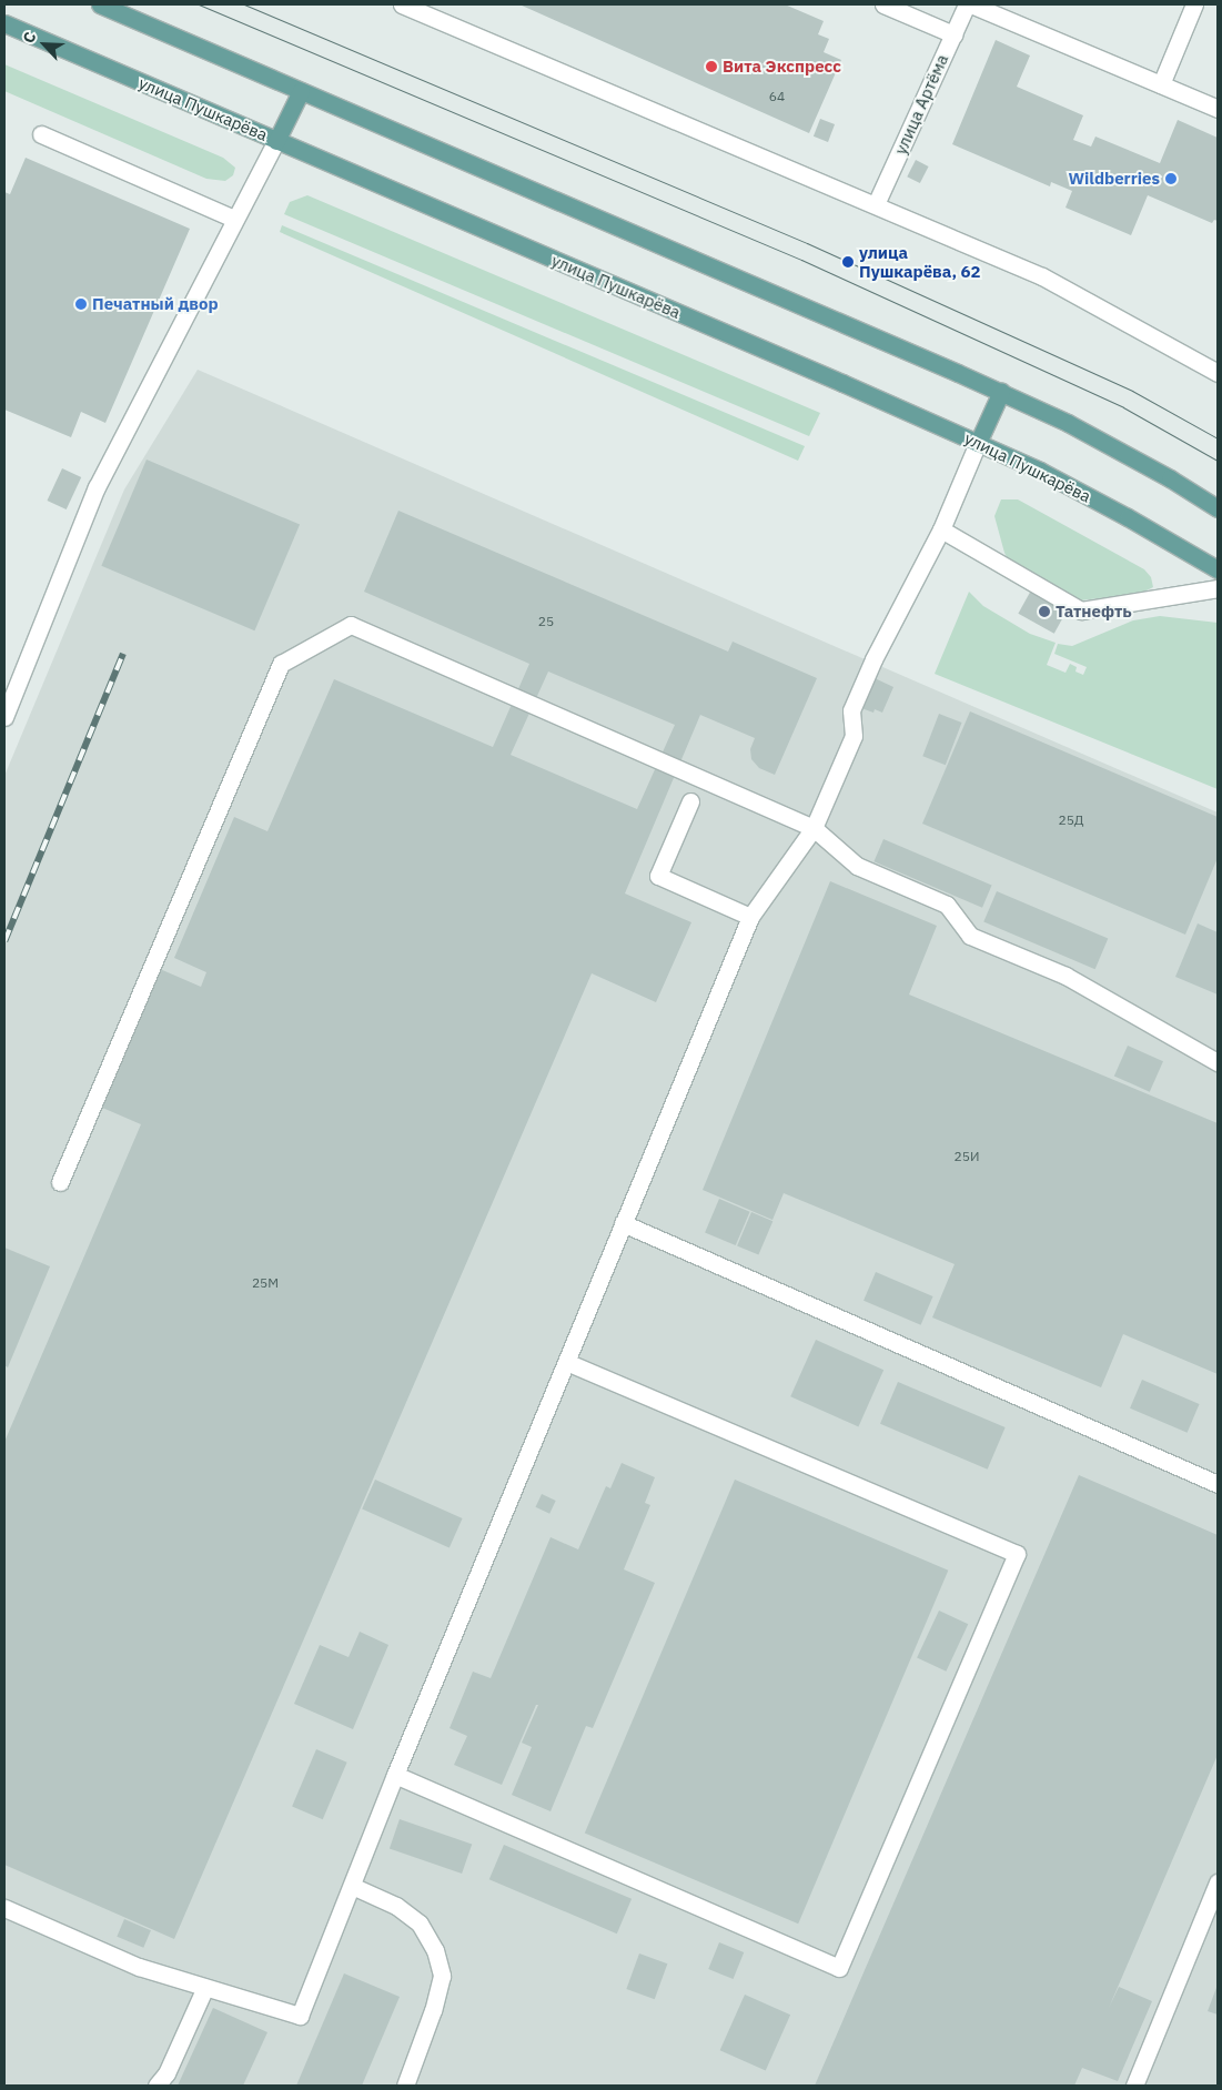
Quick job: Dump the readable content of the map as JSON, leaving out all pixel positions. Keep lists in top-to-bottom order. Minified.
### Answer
{"streets":{"main road":["улица Пушкарёва"],"street":["улица Артёма"]},"places":["Вита Экспресс","Wildberries","улица Пушкарёва, 62","Печатный двор","Татнефть"],"house_numbers":["64","25","25Д","25И","25М"],"north":"top left"}
